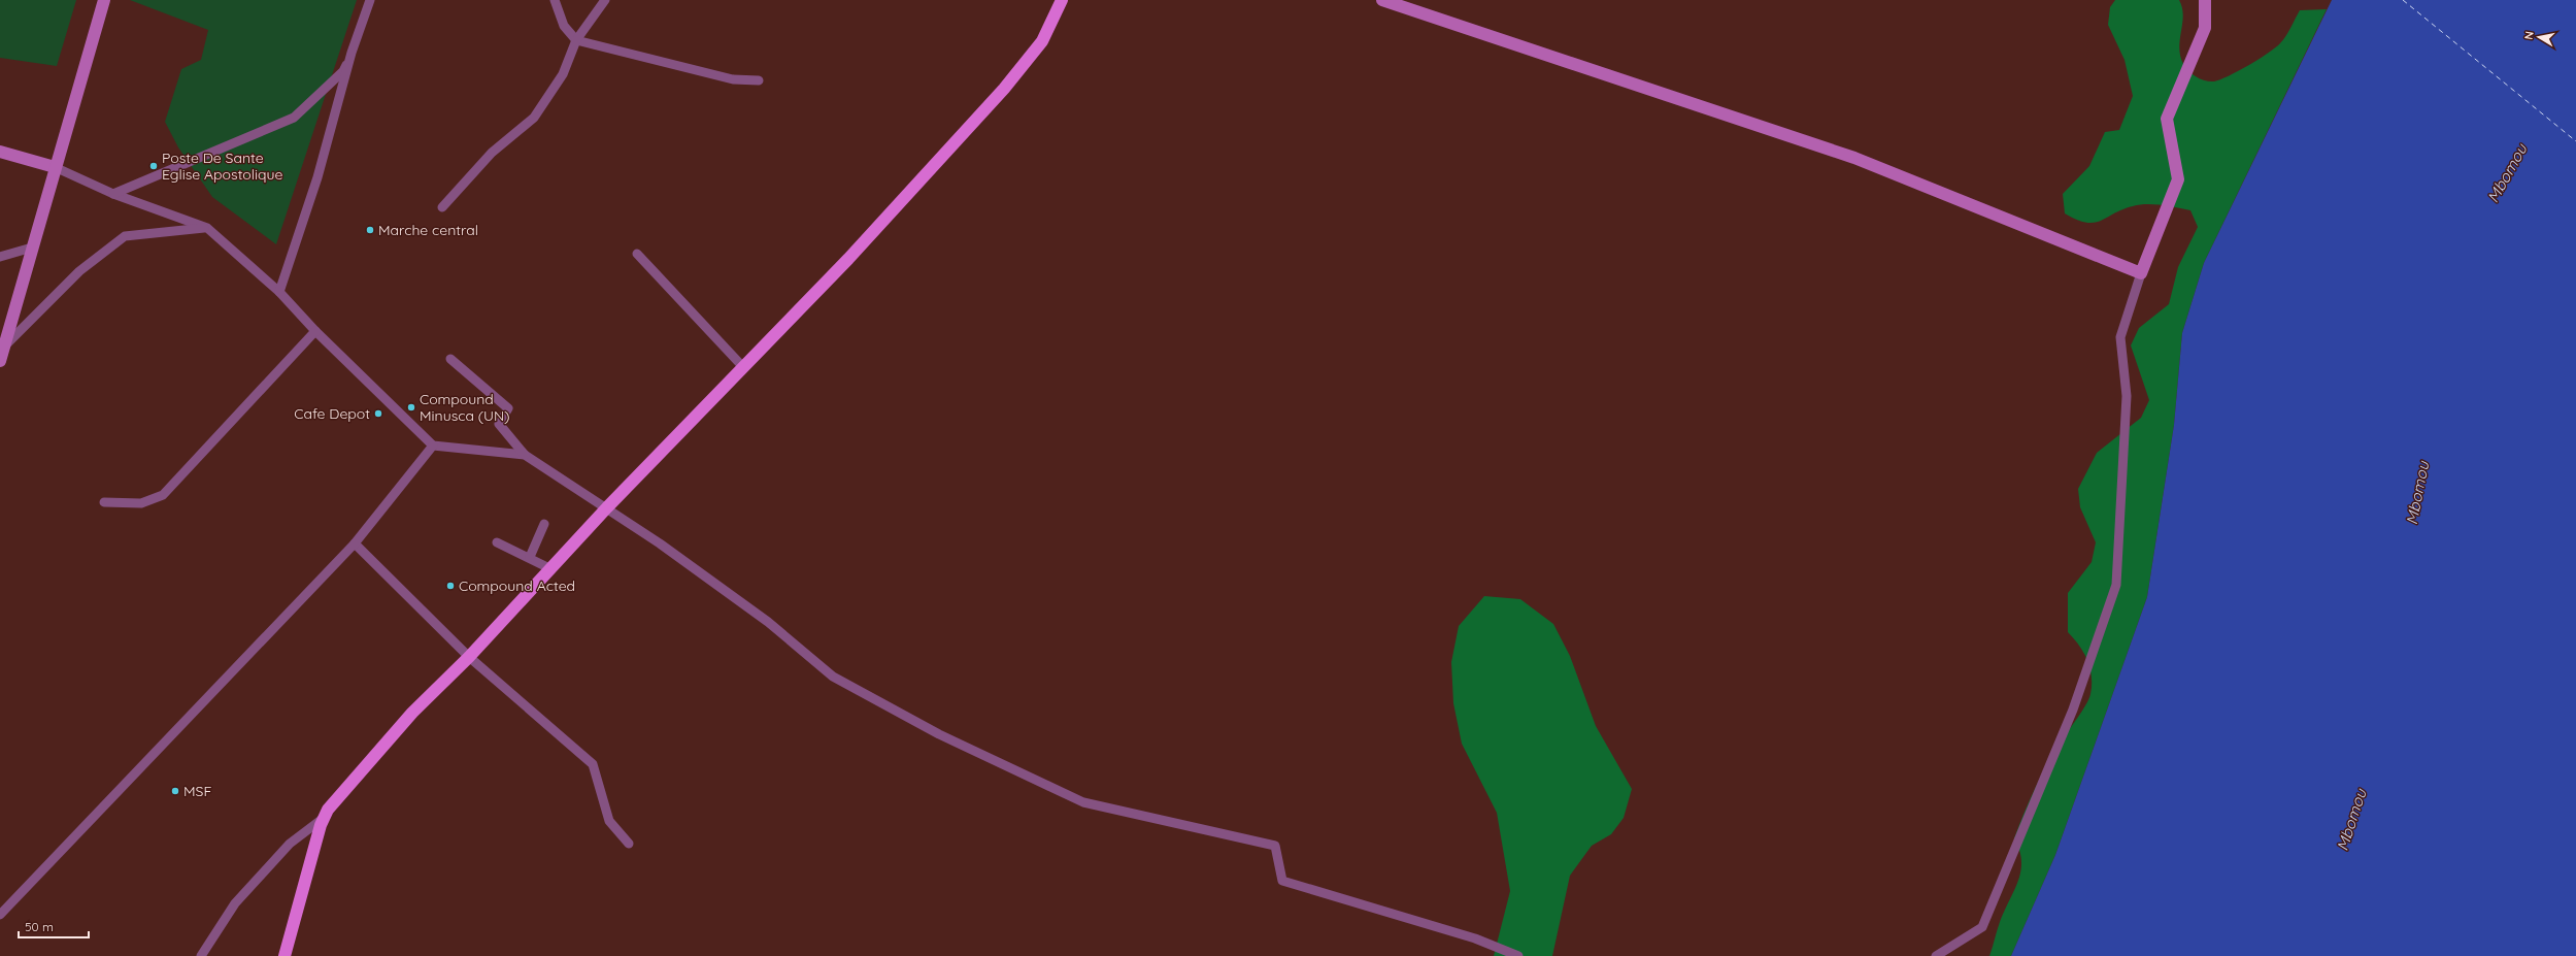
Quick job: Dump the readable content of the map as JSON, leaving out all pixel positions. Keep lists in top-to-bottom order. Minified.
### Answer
{"water":["Mbomou"],"places":["Poste De Sante Eglise Apostolique","Marche central","Compound Minusca (UN)","Cafe Depot","Compound Acted","MSF"],"scale_bar":"50 m","north":"left"}
